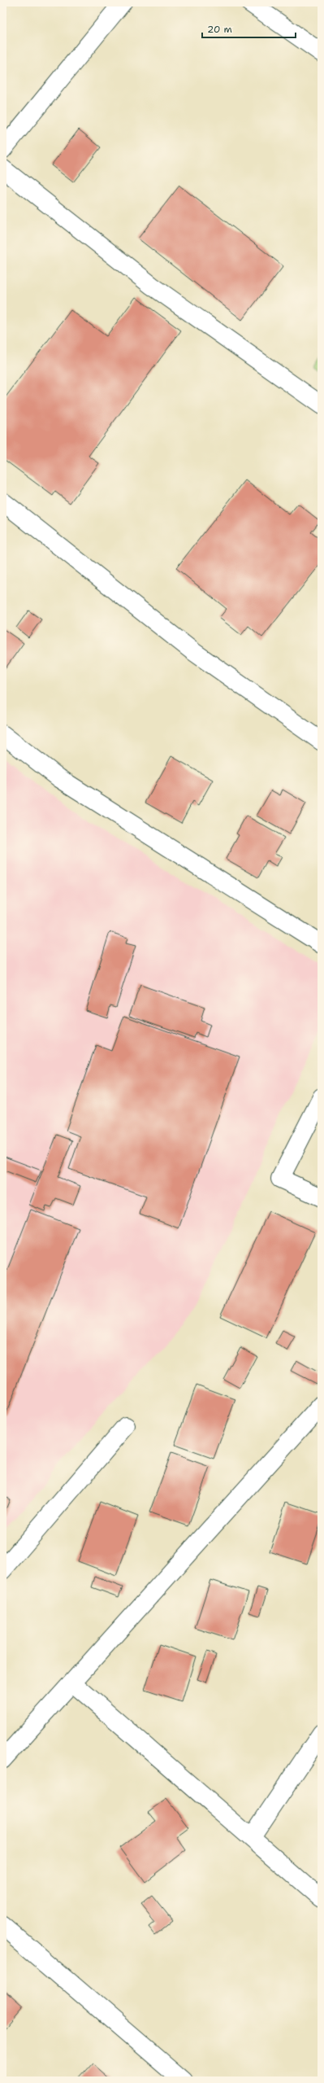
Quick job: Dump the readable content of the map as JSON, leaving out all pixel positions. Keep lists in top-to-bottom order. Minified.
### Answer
{"scale_bar":"20 m"}
